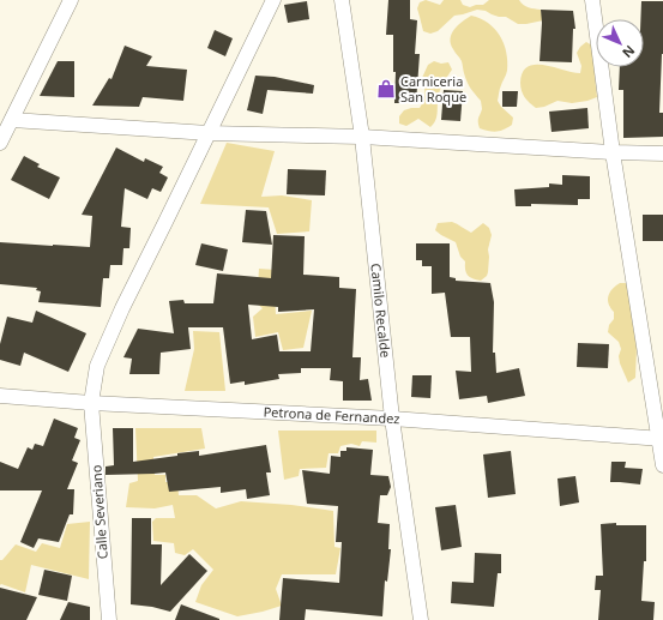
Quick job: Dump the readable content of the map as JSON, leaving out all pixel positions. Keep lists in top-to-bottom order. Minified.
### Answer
{"streets":{"street":["Camilo Recalde","Petrona de Fernandez","Calle Severiano"]},"crossings":[["Camilo Recalde","Petrona de Fernandez"],["Petrona de Fernandez","Calle Severiano"]],"places":{"shop":["Carniceria San Roque"]},"north":"bottom right"}
